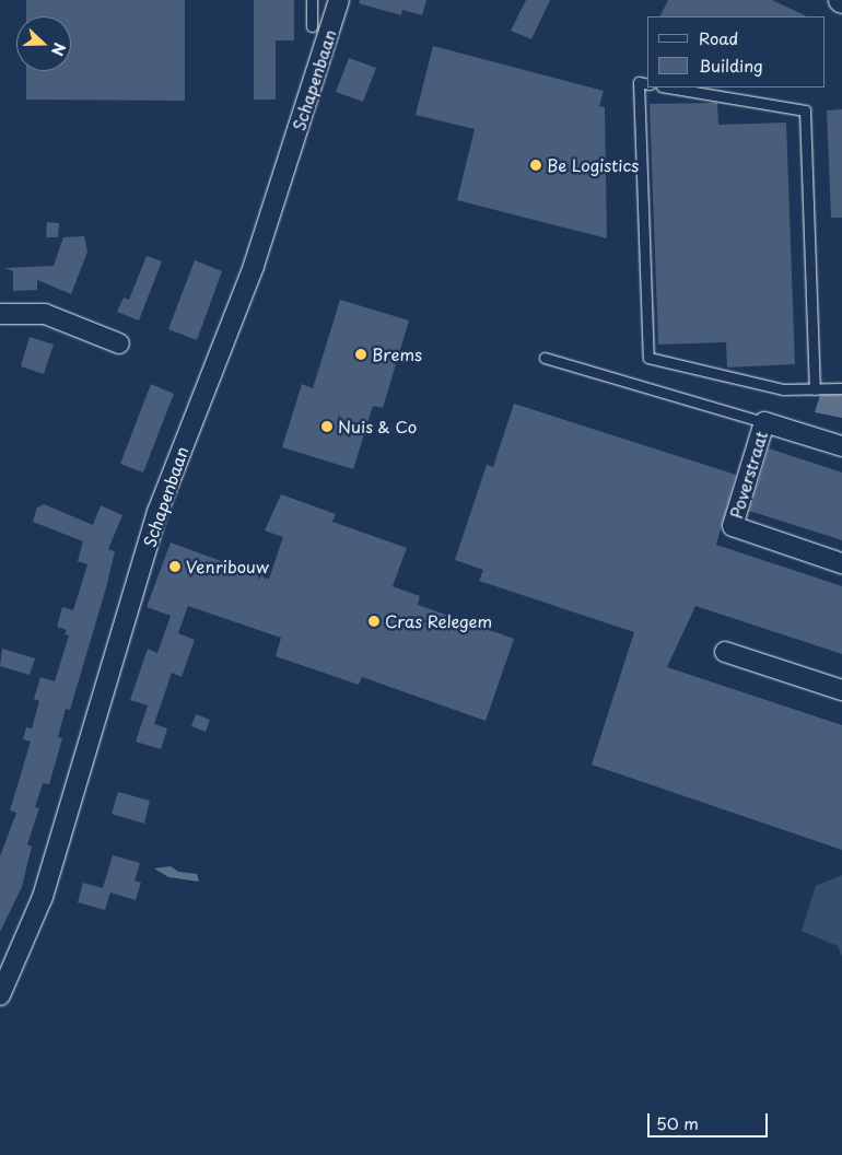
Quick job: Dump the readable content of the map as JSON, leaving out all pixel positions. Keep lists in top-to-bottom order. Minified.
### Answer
{"streets":{"street":["Schapenbaan","Poverstraat"]},"places":["Be Logistics","Brems","Nuis & Co","Venribouw","Cras Relegem"],"legend":["Road","Building"],"scale_bar":"50 m","north":"right"}
